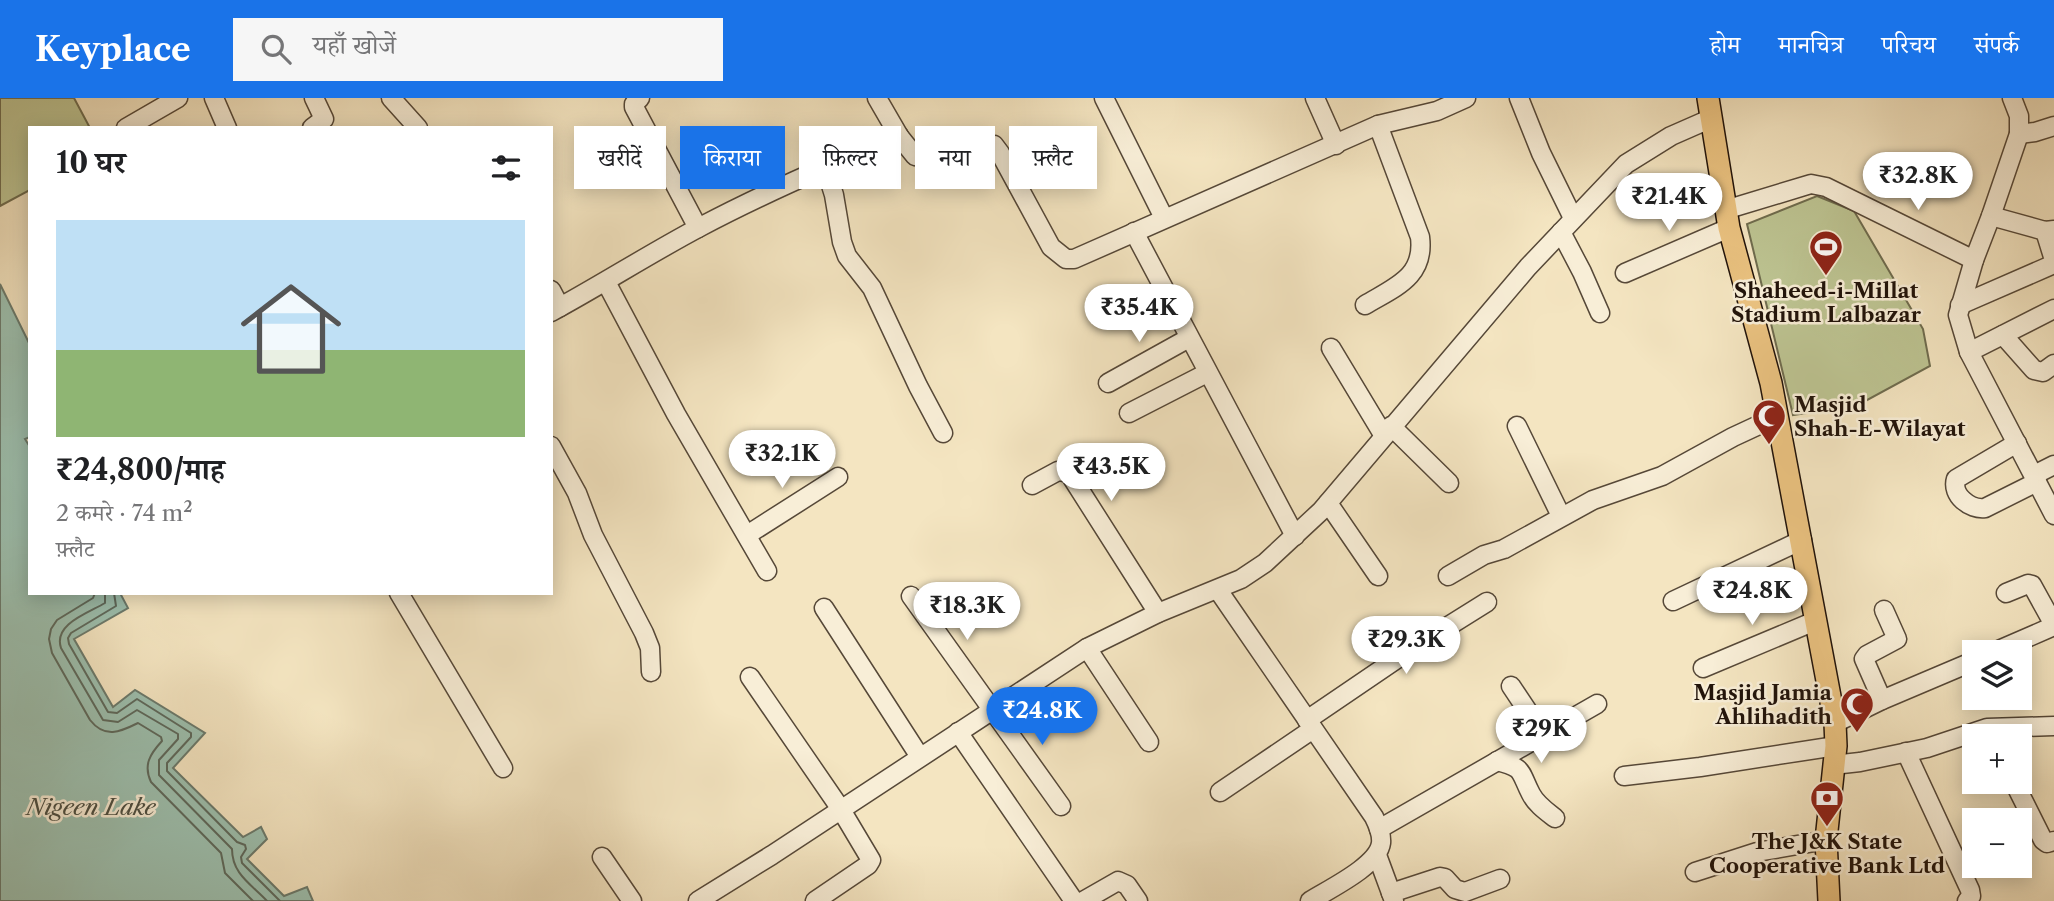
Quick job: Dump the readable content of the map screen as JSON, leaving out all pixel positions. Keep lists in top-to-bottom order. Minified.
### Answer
{"water":["Nigeen Lake"],"places":{"sports":["Shaheed-i-Millat Stadium Lalbazar"],"mosque":["Masjid Shah-E-Wilayat","Masjid Jamia Ahlihadith"],"bank":["The J&K State Cooperative Bank Ltd"]},"page":{"header":"Keyplace","search":"यहाँ खोजें","nav":["होम","मानचित्र","परिचय","संपर्क"],"chip":["खरीदें","किराया","फ़िल्टर","नया","फ़्लैट"],"heading":"10 घर","price":["₹32.8K","₹21.4K","₹35.4K","₹32.1K","₹43.5K","₹24.8K","₹18.3K","₹29.3K","₹24.8K","₹29K"],"list":[{"name":"₹24,800/माह","note":"2 कमरे · 74 m² · फ़्लैट"}],"map_buttons":["+","−"]}}
